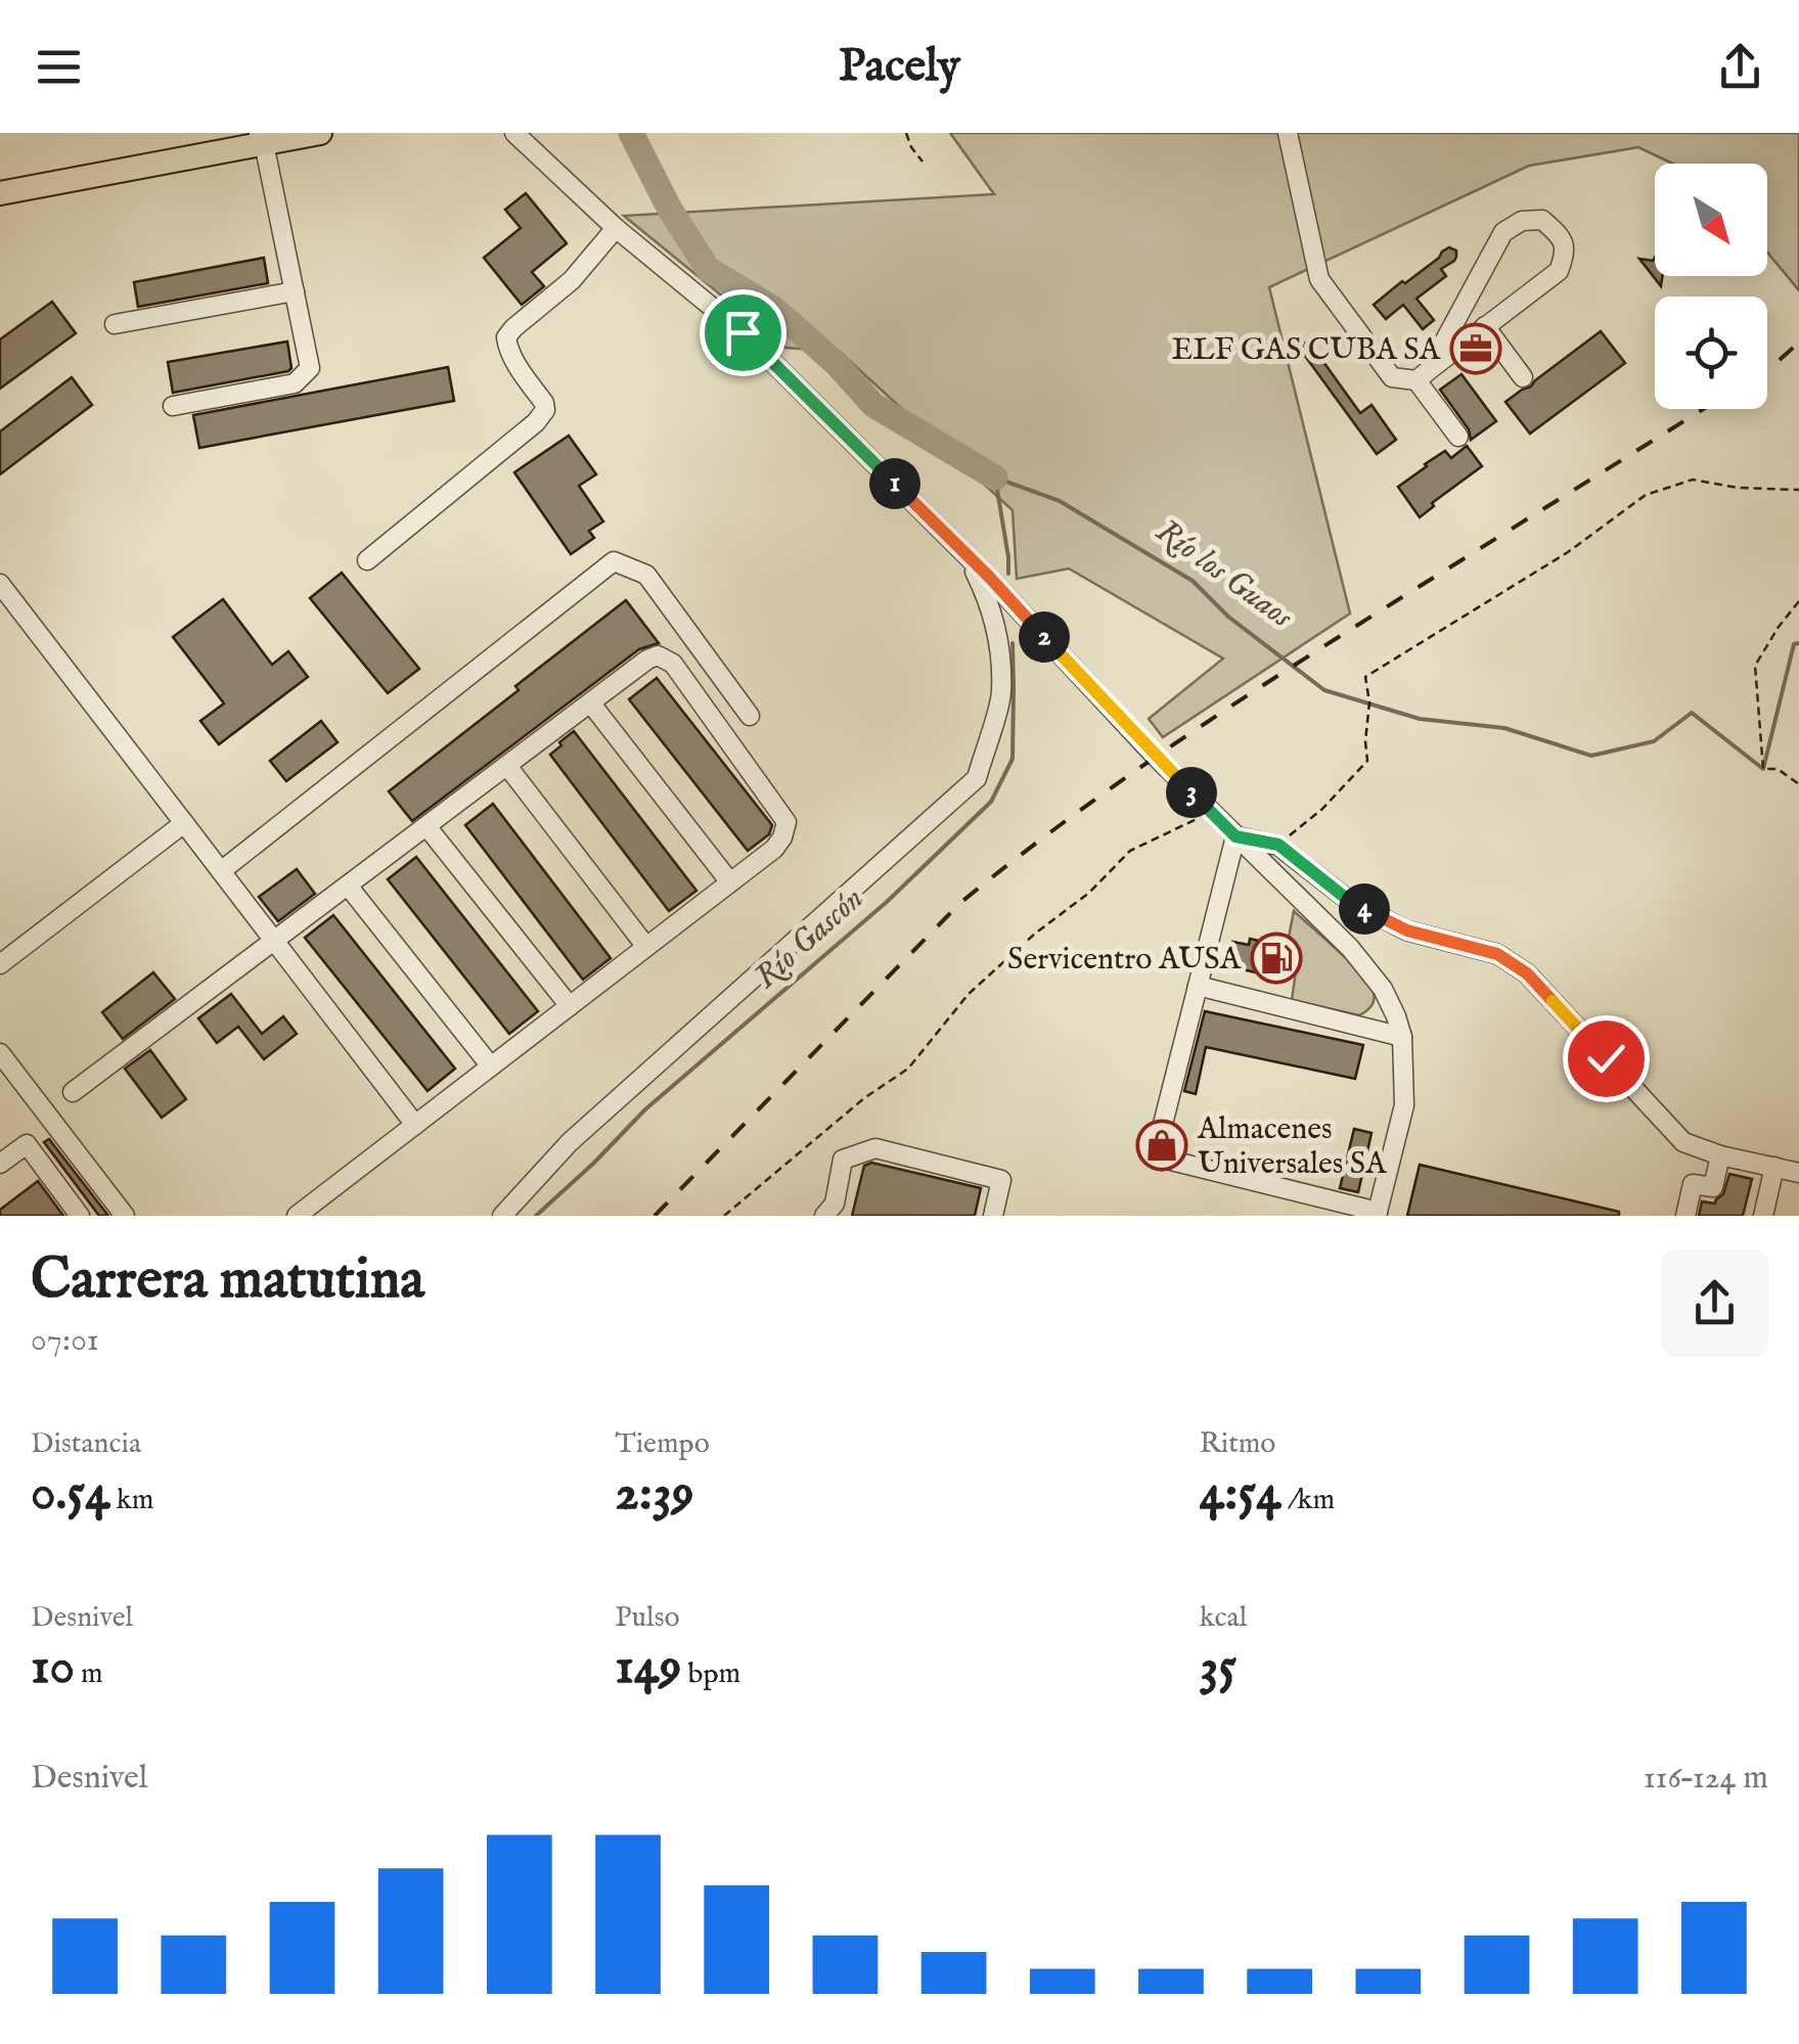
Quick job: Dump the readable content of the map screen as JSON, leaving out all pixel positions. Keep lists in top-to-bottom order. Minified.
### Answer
{"water":["Río los Guaos","Río Gascón"],"places":{"office":["ELF GAS CUBA SA"],"fuel station":["Servicentro AUSA"],"shop":["Almacenes Universales SA"]},"north":"bottom right","page":{"header":"Pacely","pins":["1","2","3","4"],"heading":["Carrera matutina","07:01"],"stats":[["Distancia","0.54 km"],["Tiempo","2:39"],["Ritmo","4:54 /km"],["Desnivel","10 m"],["Pulso","149 bpm"],["kcal","35"]],"chart":["Desnivel","116–124 m"]}}
